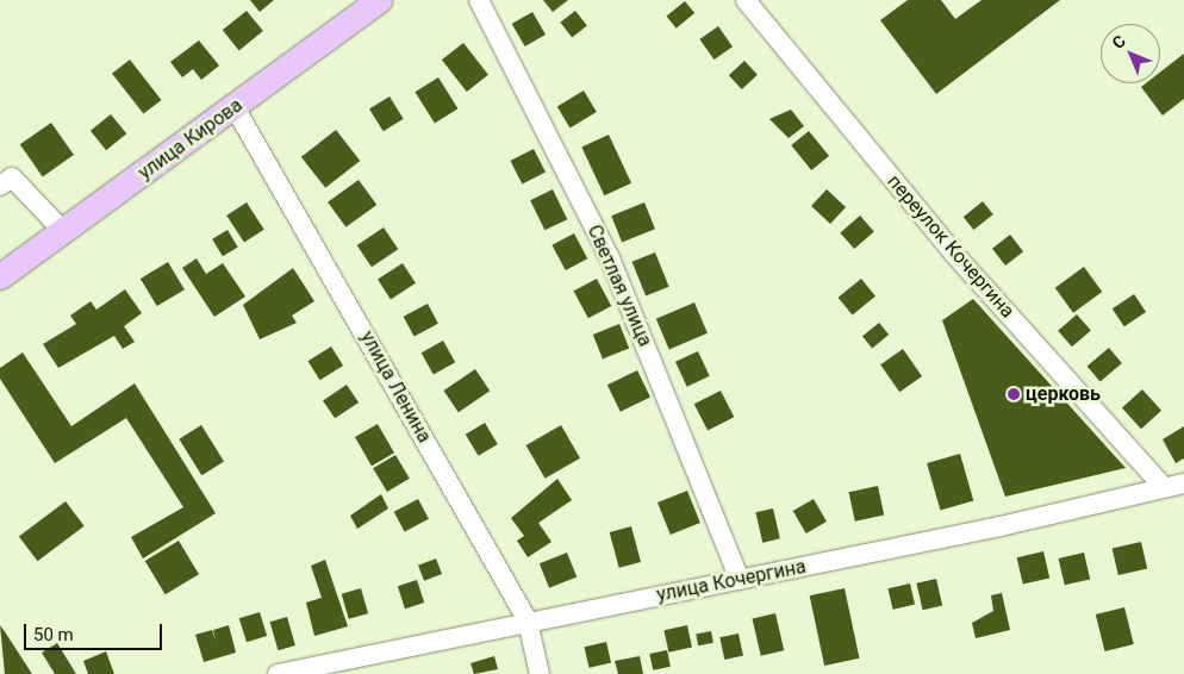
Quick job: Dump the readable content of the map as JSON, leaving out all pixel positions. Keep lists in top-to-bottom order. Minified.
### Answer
{"streets":{"main road":["улица Кирова"],"street":["переулок Кочергина","Светлая улица","улица Ленина","улица Кочергина"]},"crossings":[["улица Кирова","улица Ленина"],["переулок Кочергина","улица Кочергина"],["Светлая улица","улица Кочергина"],["улица Ленина","улица Кочергина"]],"places":["церковь"],"scale_bar":"50 m","north":"top left"}
